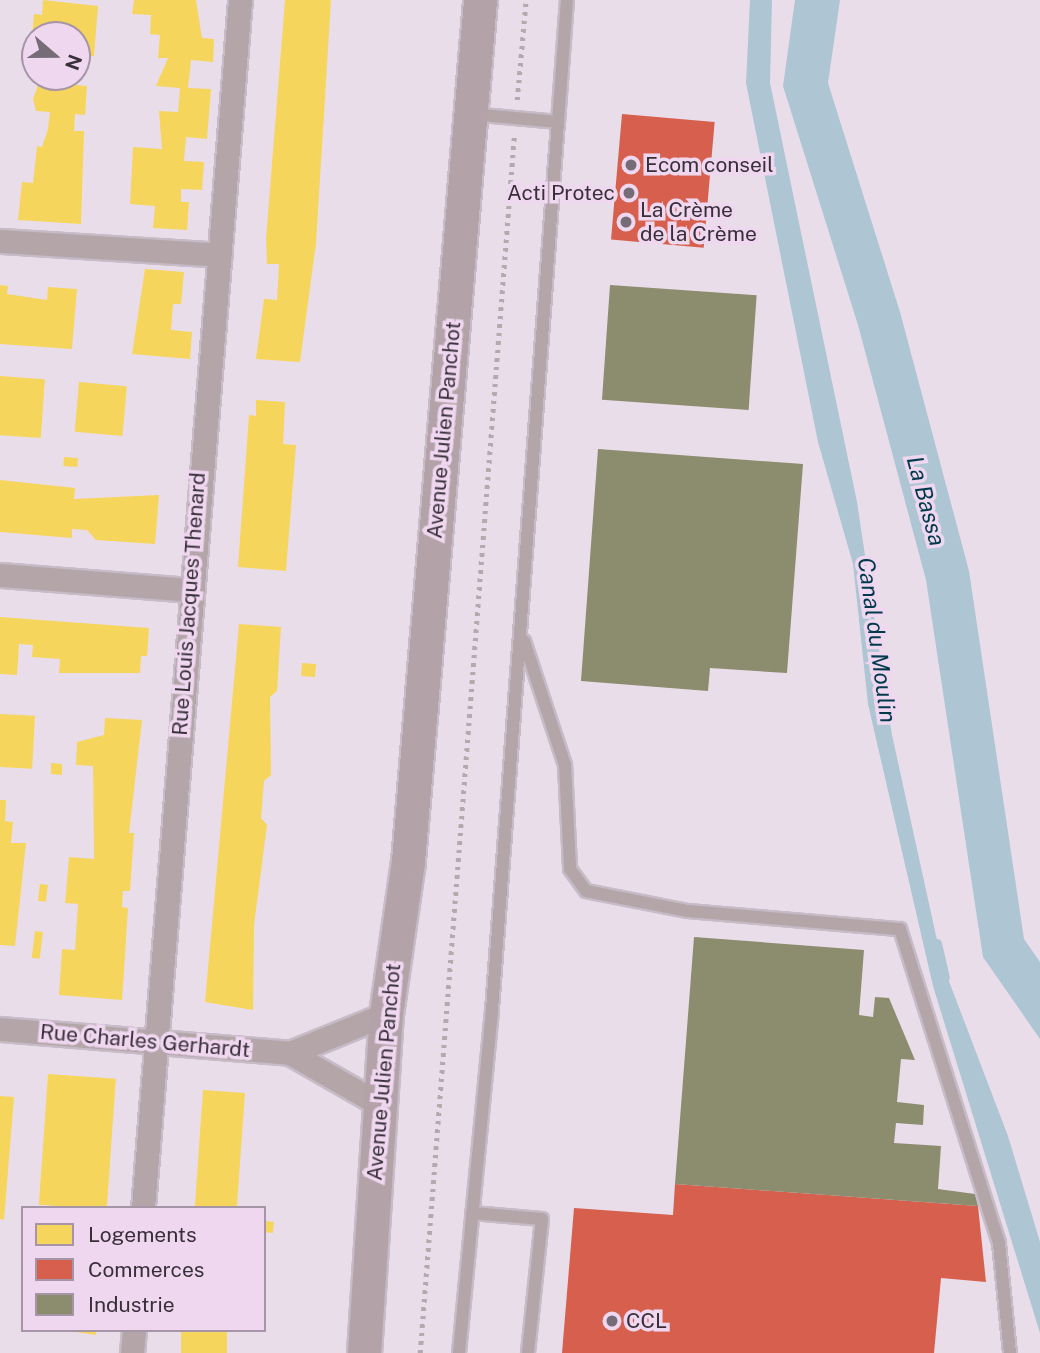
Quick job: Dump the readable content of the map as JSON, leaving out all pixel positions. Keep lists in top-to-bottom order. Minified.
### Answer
{"streets":{"main road":["Avenue Julien Panchot"],"street":["Rue Louis Jacques Thenard","Rue Charles Gerhardt"]},"crossings":[["Rue Louis Jacques Thenard","Rue Charles Gerhardt"]],"water":["La Bassa","Canal du Moulin"],"places":["Ecom conseil","Acti Protec","La Crème de la Crème","CCL"],"legend":["Logements","Commerces","Industrie"],"north":"right"}
